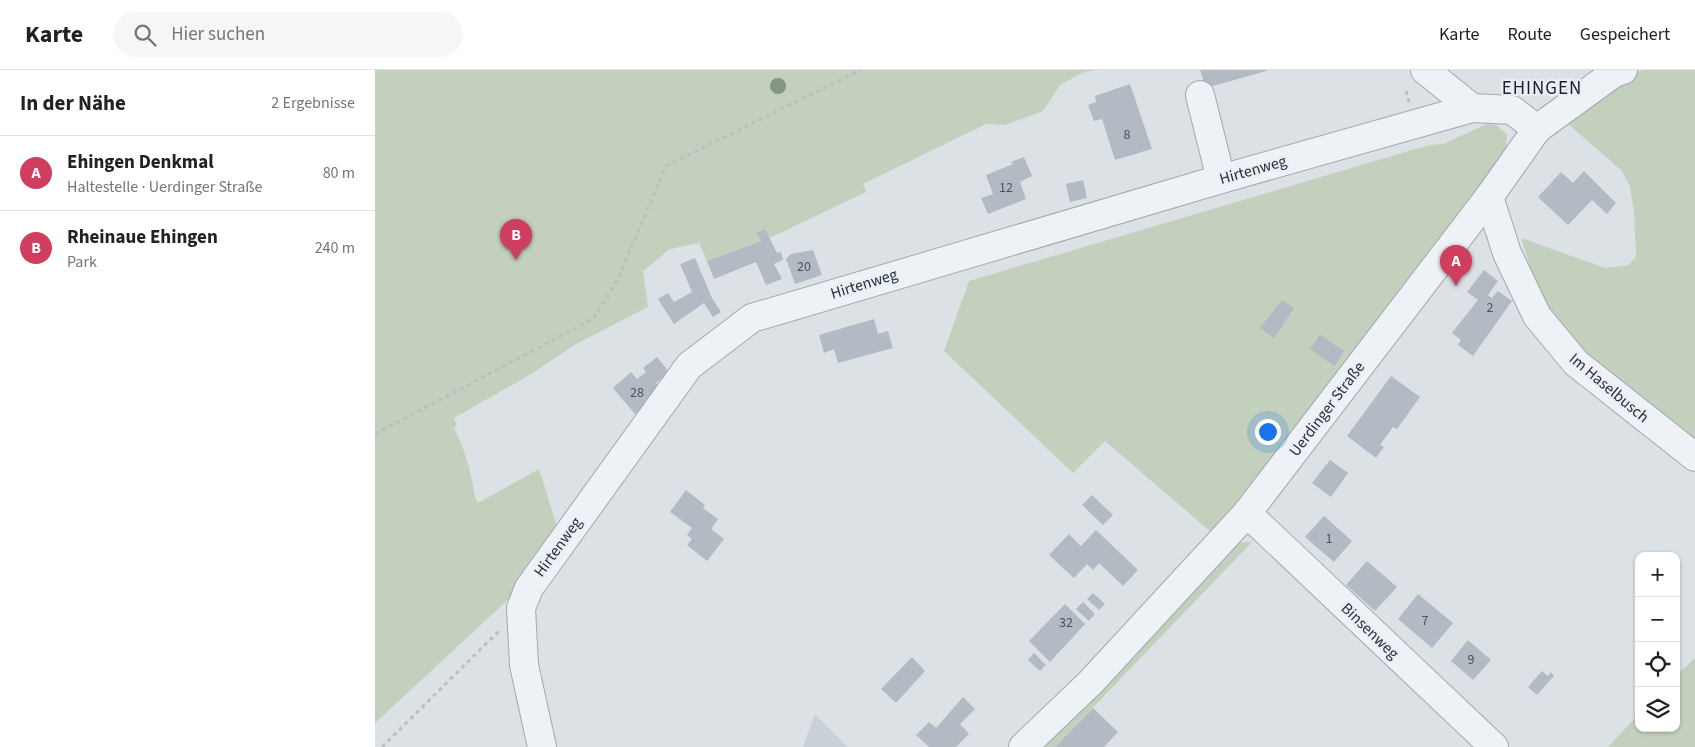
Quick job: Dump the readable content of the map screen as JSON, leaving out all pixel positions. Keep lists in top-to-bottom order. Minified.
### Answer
{"streets":{"street":["Hirtenweg","Im Haselbusch","Uerdinger Straße","Binsenweg"]},"crossings":[["Hirtenweg","Uerdinger Straße"],["Im Haselbusch","Uerdinger Straße"],["Uerdinger Straße","Binsenweg"]],"districts":["EHINGEN"],"house_numbers":["8","12","20","2","28","1","7","32","9"],"page":{"header":"Karte","search":"Hier suchen","nav":["Karte","Route","Gespeichert"],"heading":["In der Nähe","2 Ergebnisse"],"list":[{"mark":"A","name":"Ehingen Denkmal","note":"Haltestelle · Uerdinger Straße","value":"80 m"},{"mark":"B","name":"Rheinaue Ehingen","note":"Park","value":"240 m"}],"pins":["B","A"],"map_buttons":["+","−"]}}
